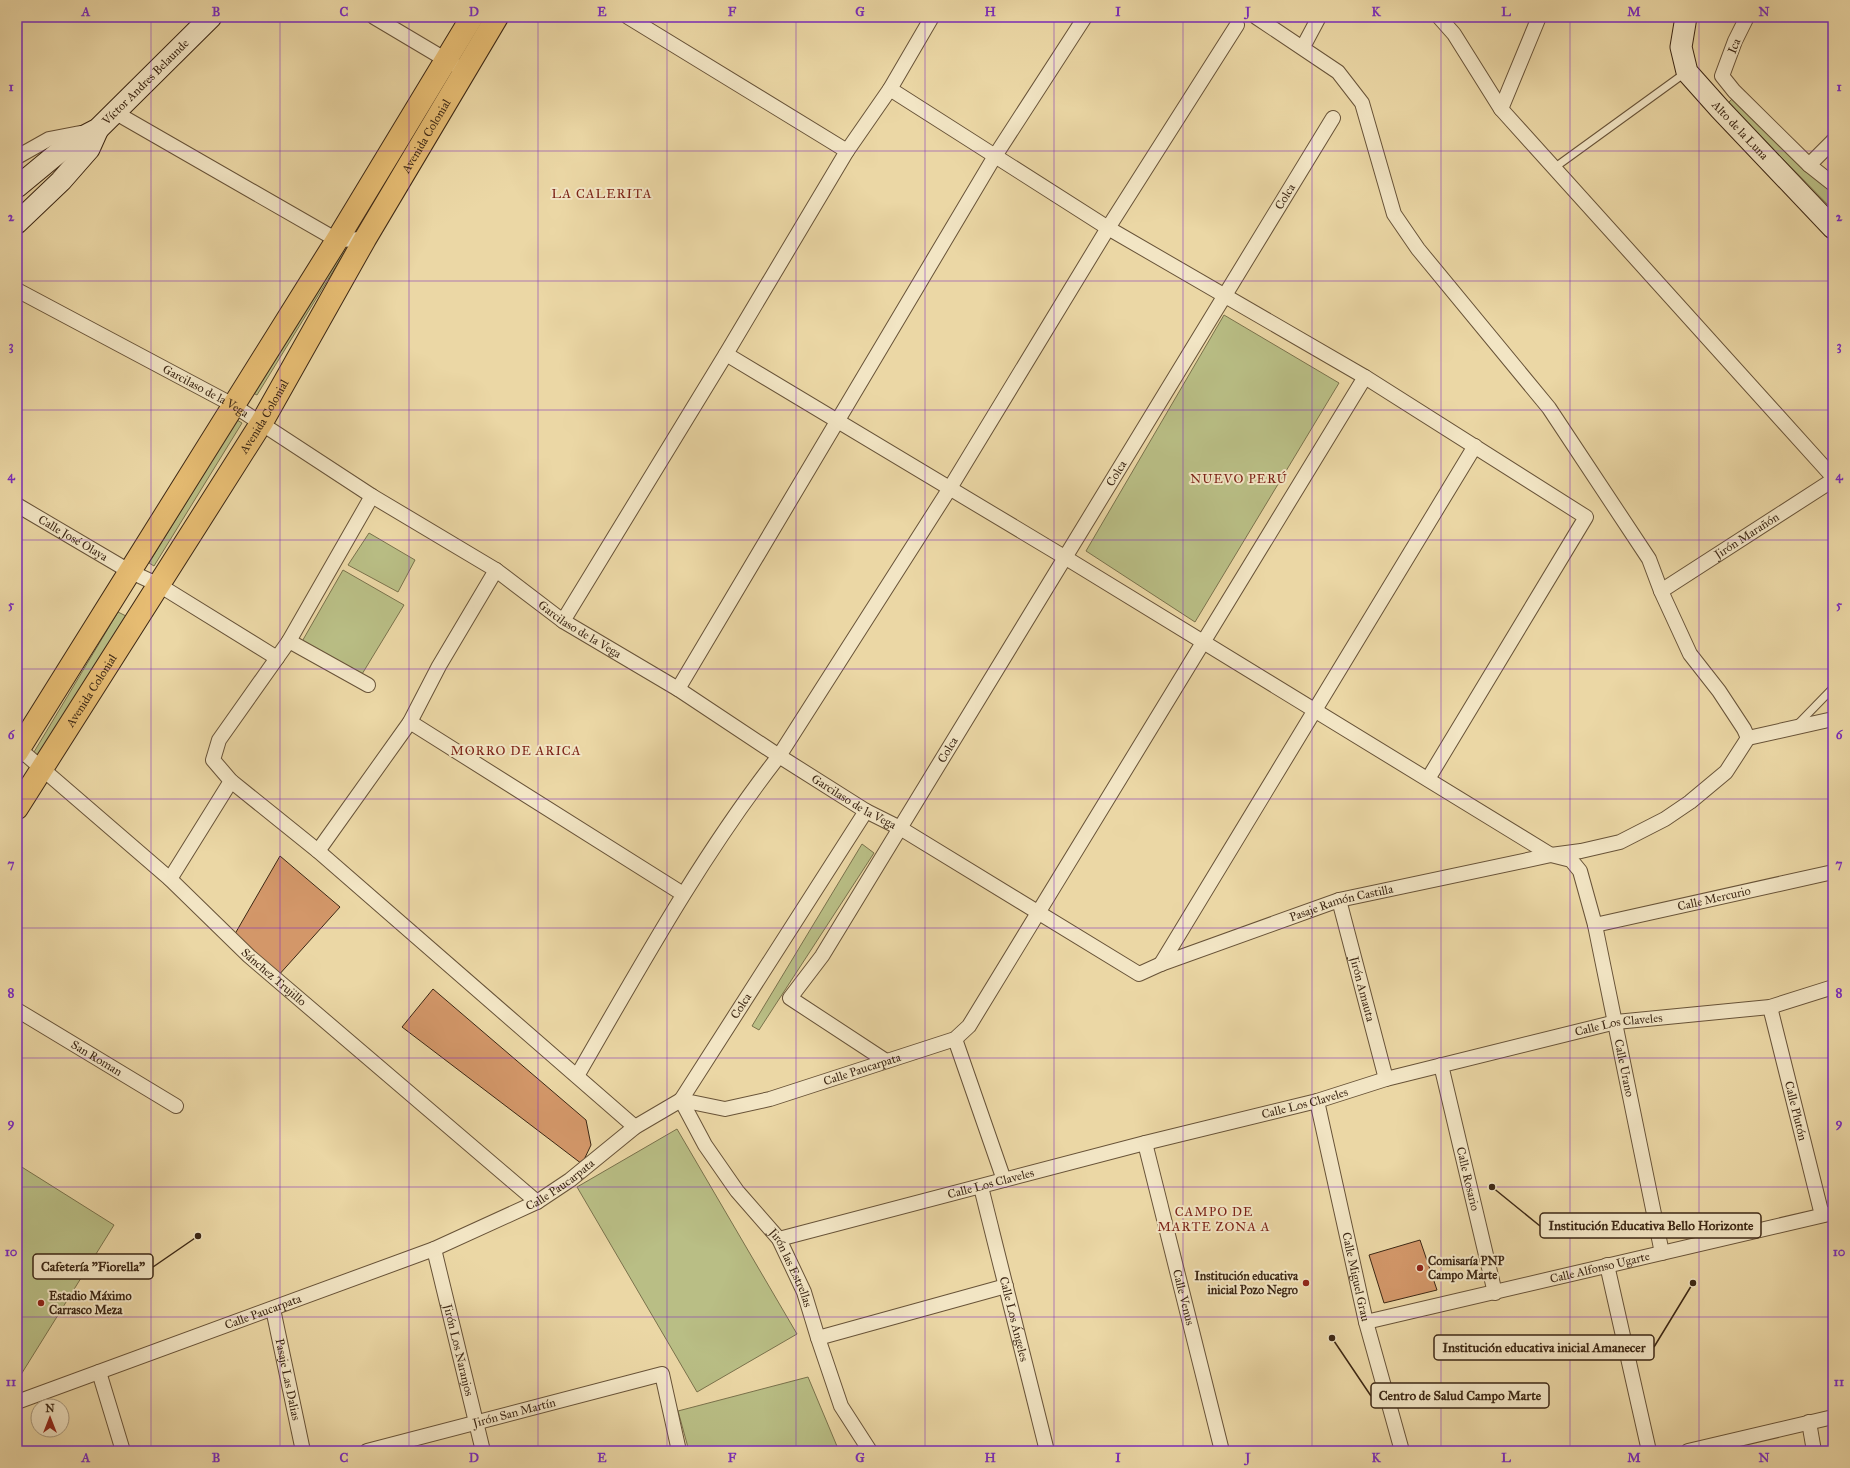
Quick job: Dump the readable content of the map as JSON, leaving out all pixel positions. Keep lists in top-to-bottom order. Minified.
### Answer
{"streets":{"main road":["Avenida Colonial"],"street":["Ica","Víctor Andres Belaunde","Alto de la Luna","Colca","Garcilaso de la Vega","Jirón Marañón","Calle José Olaya","Calle Mercurio","Pasaje Ramón Castilla","Sánchez Trujillo","Jirón Amauta","Calle Los Claveles","San Roman","Calle Urano","Calle Paucarpata","Calle Plutón","Calle Rosario","Calle Alfonso Ugarte","Jirón las Estrellas","Calle Miguel Grau","Calle Venus","Calle Los Ángeles","Jirón Los Naranjos","Pasaje Las Dalias","Jirón San Martín"]},"crossings":[["Avenida Colonial","Garcilaso de la Vega"],["Avenida Colonial","Calle José Olaya"],["Avenida Colonial","Sánchez Trujillo"],["Colca","Garcilaso de la Vega"],["Colca","Calle Paucarpata"],["Colca","Jirón las Estrellas"],["Garcilaso de la Vega","Pasaje Ramón Castilla"],["Garcilaso de la Vega","Calle Paucarpata"],["Calle Mercurio","Calle Urano"],["Pasaje Ramón Castilla","Jirón Amauta"],["Pasaje Ramón Castilla","Calle Urano"],["Sánchez Trujillo","Calle Paucarpata"],["Jirón Amauta","Calle Los Claveles"],["Calle Los Claveles","Calle Urano"],["Calle Los Claveles","Calle Plutón"],["Calle Los Claveles","Calle Rosario"],["Calle Los Claveles","Jirón las Estrellas"],["Calle Los Claveles","Calle Miguel Grau"],["Calle Los Claveles","Calle Venus"],["Calle Los Claveles","Calle Los Ángeles"],["Calle Urano","Calle Alfonso Ugarte"],["Calle Paucarpata","Jirón las Estrellas"],["Calle Paucarpata","Jirón Los Naranjos"],["Calle Paucarpata","Pasaje Las Dalias"],["Calle Plutón","Calle Alfonso Ugarte"],["Calle Rosario","Calle Alfonso Ugarte"],["Calle Alfonso Ugarte","Calle Miguel Grau"],["Jirón Los Naranjos","Jirón San Martín"]],"districts":["LA CALERITA","NUEVO PERÚ","MORRO DE ARICA","CAMPO DE MARTE ZONA A"],"places":["Institución Educativa Bello Horizonte","Cafetería \"Fiorella\"","Comisaría PNP Campo Marte","Institución educativa inicial Pozo Negro","Institución educativa inicial Amanecer","Estadio Máximo Carrasco Meza","Centro de Salud Campo Marte"],"north":"top","grid":{"columns":["A","B","C","D","E","F","G","H","I","J","K","L","M","N"],"rows":["1","2","3","4","5","6","7","8","9","10","11"]}}
